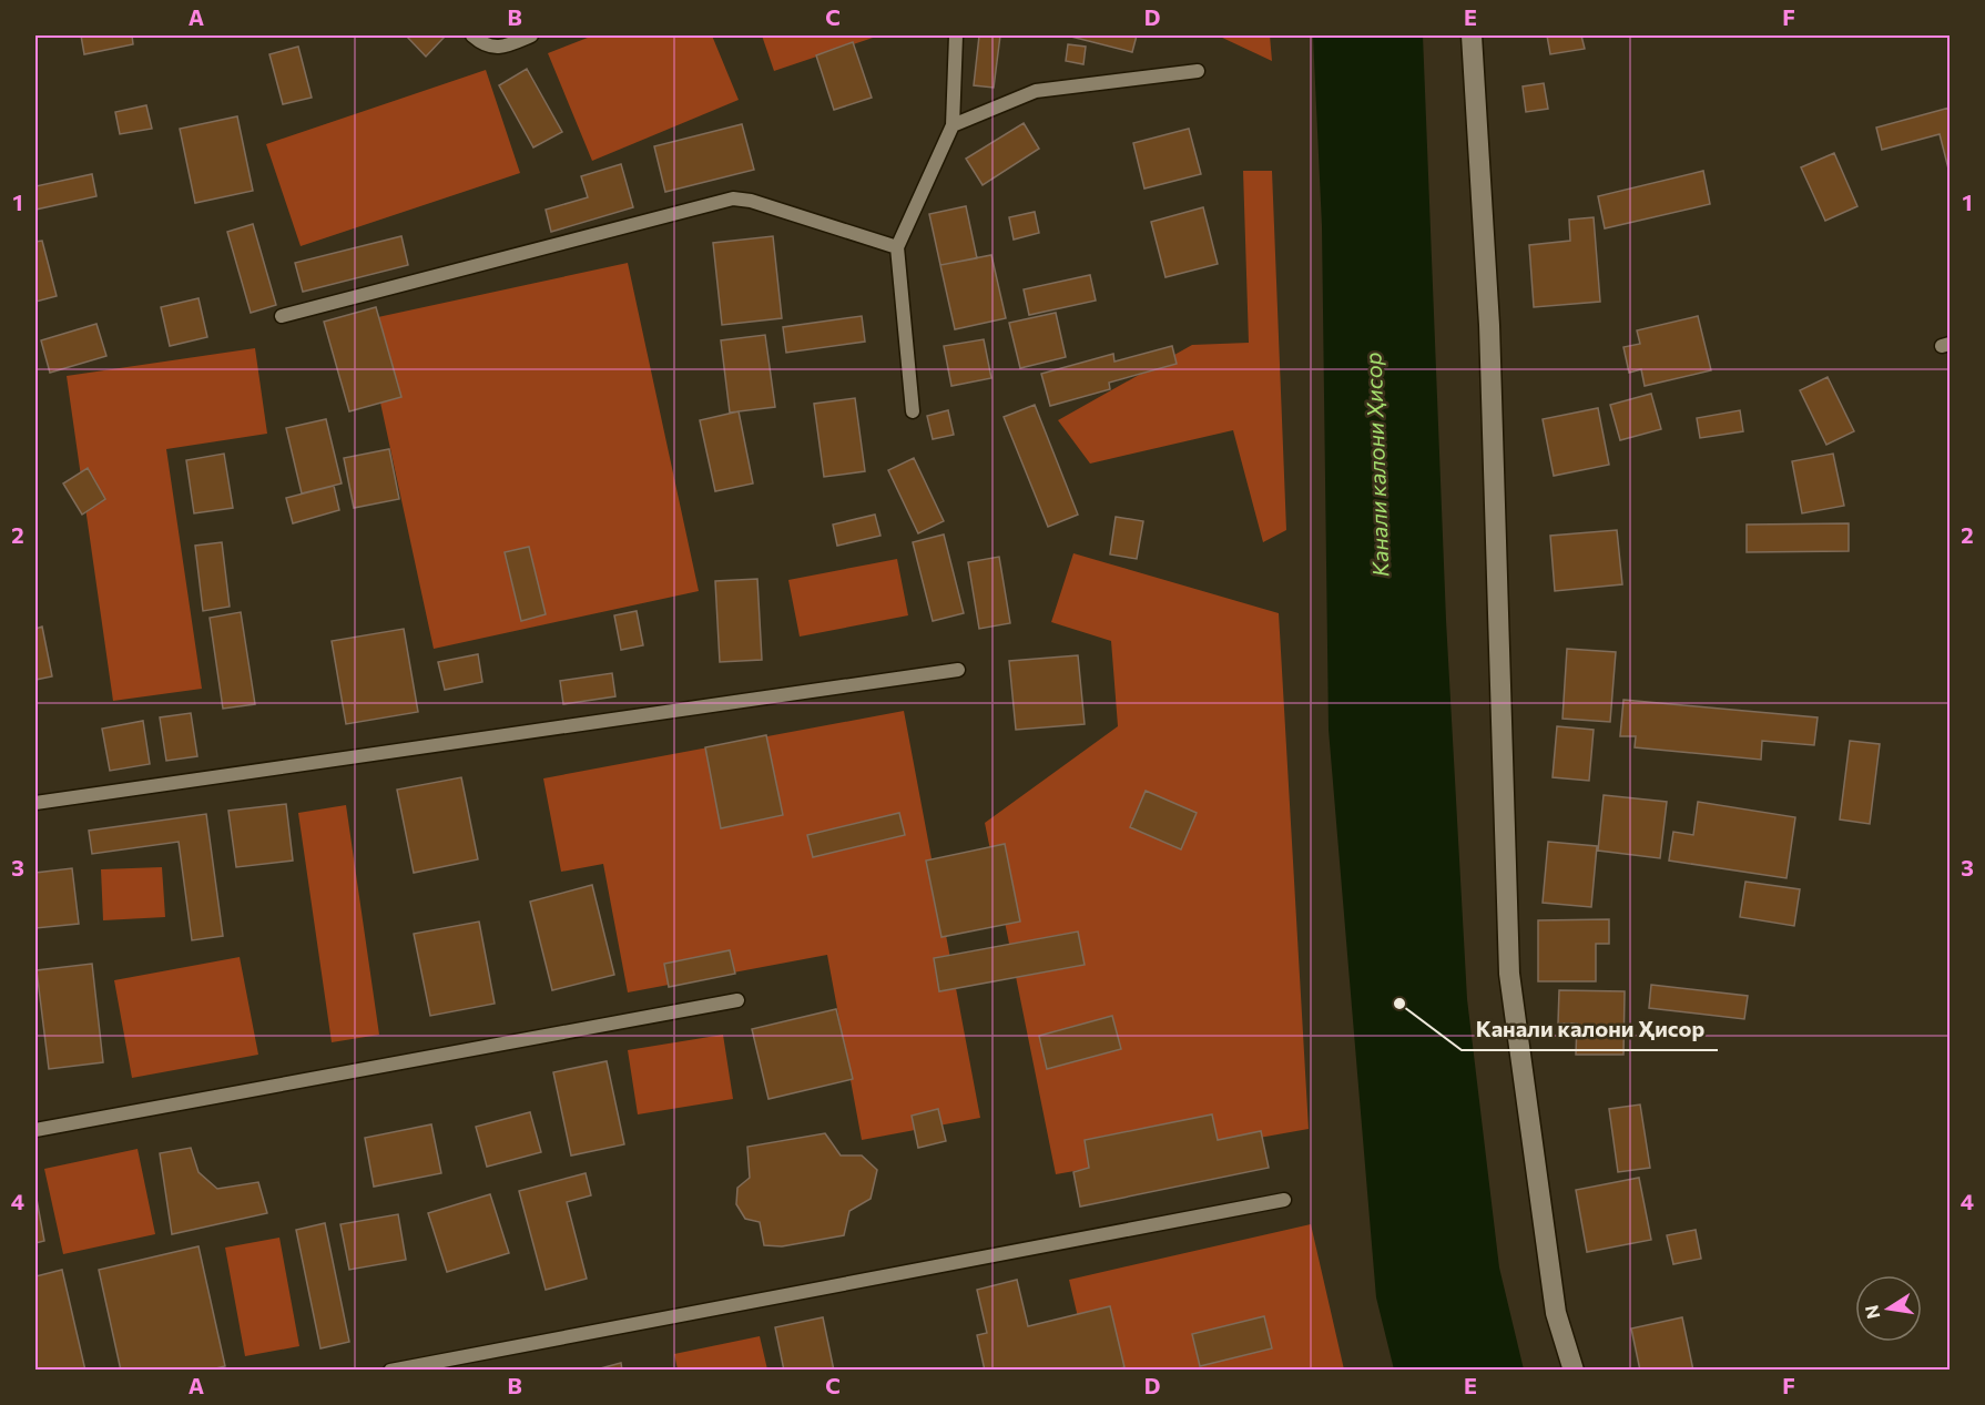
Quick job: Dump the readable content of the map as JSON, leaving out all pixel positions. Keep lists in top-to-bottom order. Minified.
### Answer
{"water":["Канали калони Ҳисор"],"places":["Канали калони Ҳисор"],"north":"left","grid":{"columns":["A","B","C","D","E","F"],"rows":["1","2","3","4"]}}
